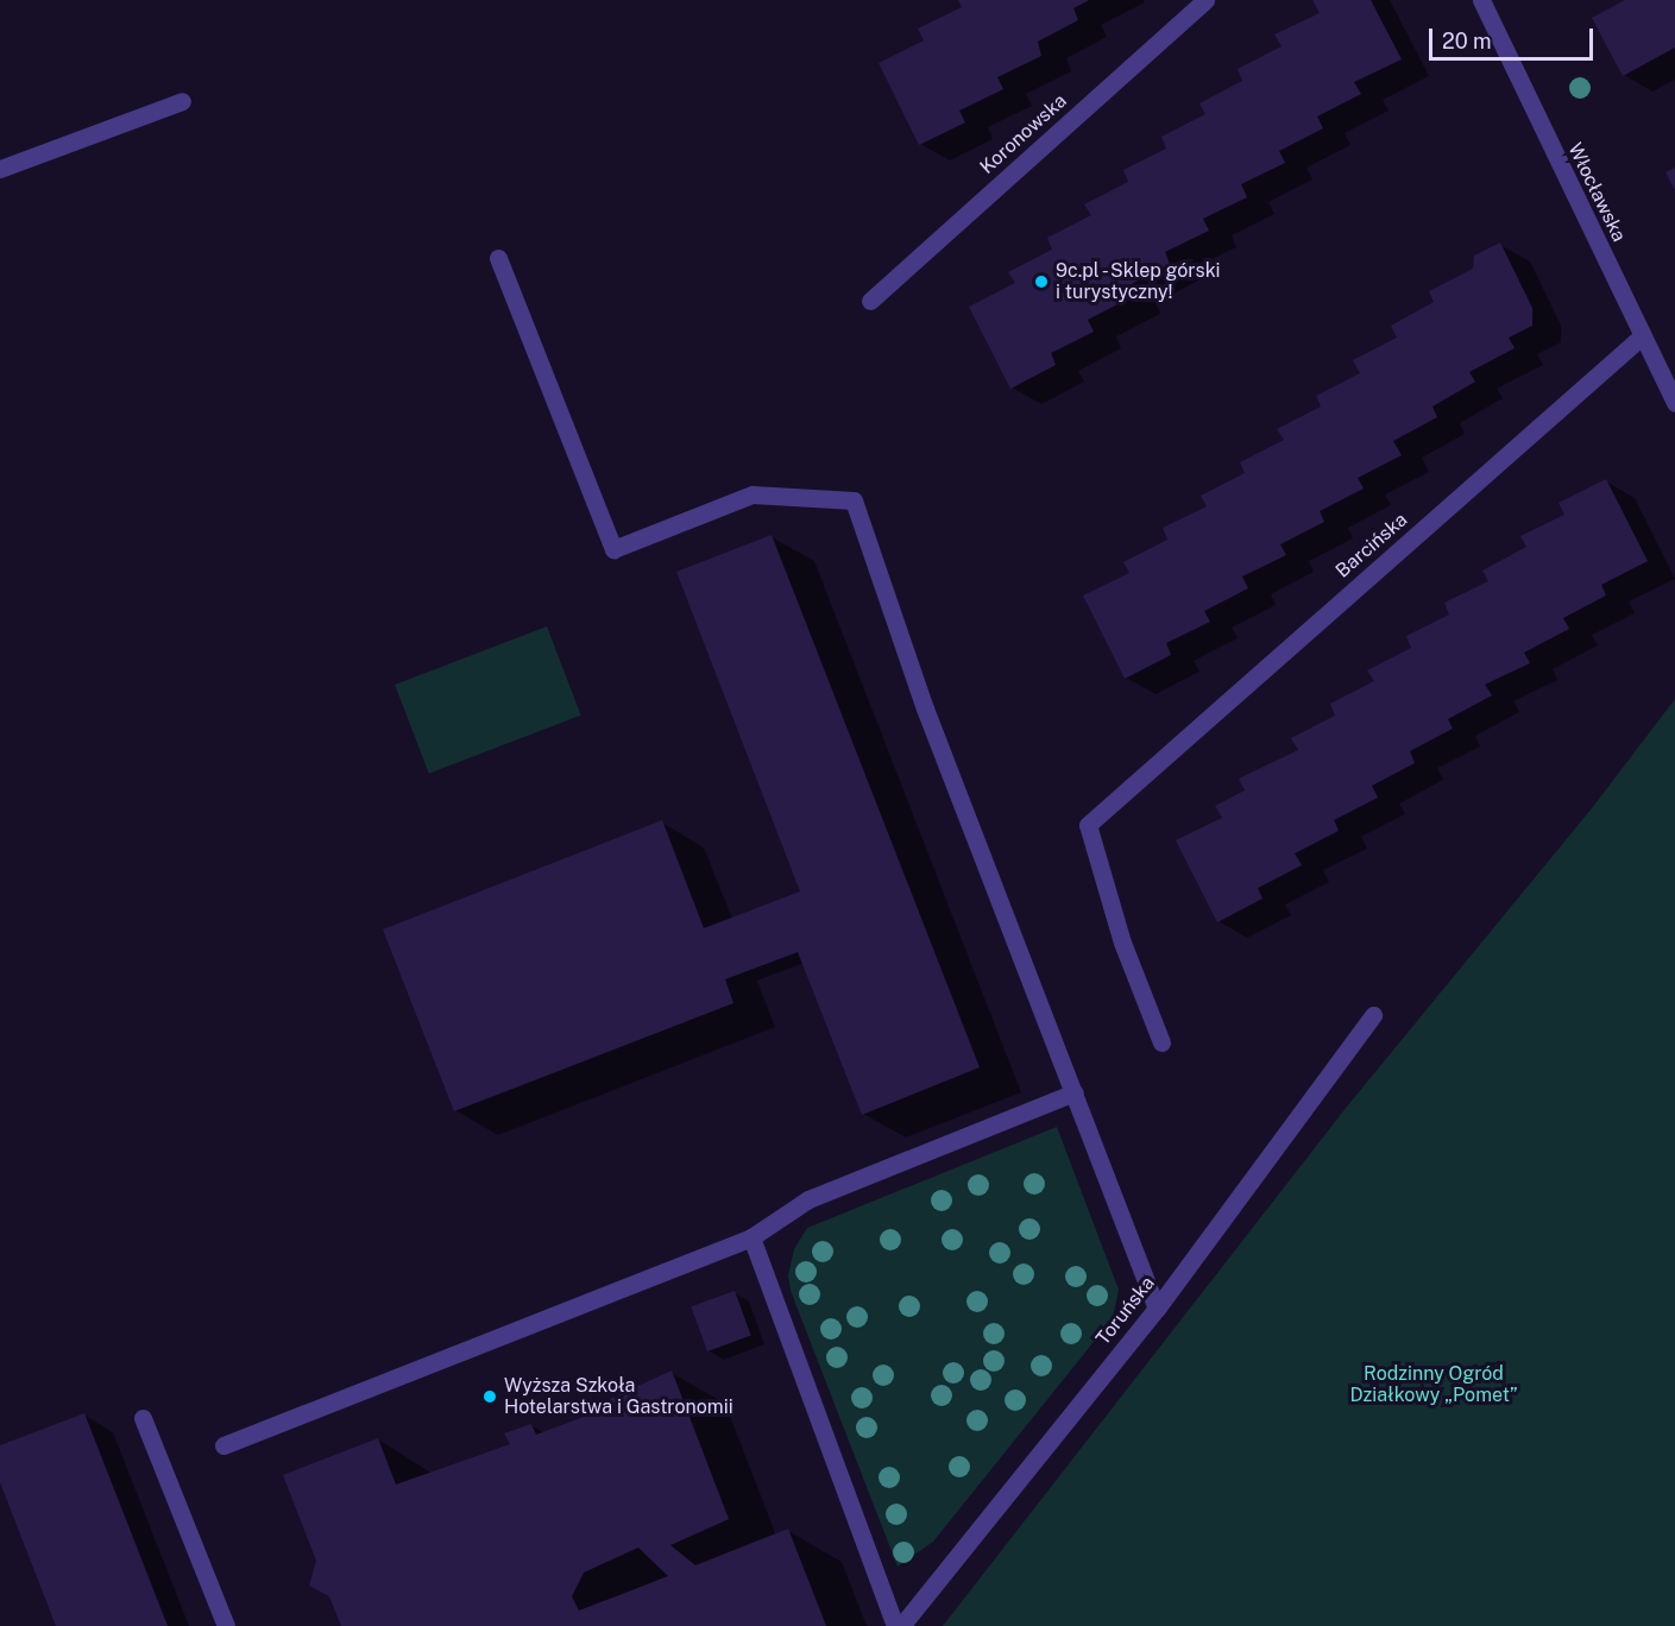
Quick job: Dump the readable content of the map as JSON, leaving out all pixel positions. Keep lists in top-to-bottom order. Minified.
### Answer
{"streets":{"street":["Koronowska","Włocławska","Barcińska","Toruńska"]},"crossings":[["Włocławska","Barcińska"]],"parks":["Rodzinny Ogród Działkowy „Pomet”"],"places":["9c.pl - Sklep górski i turystyczny!","Wyższa Szkoła Hotelarstwa i Gastronomii"],"scale_bar":"20 m"}
